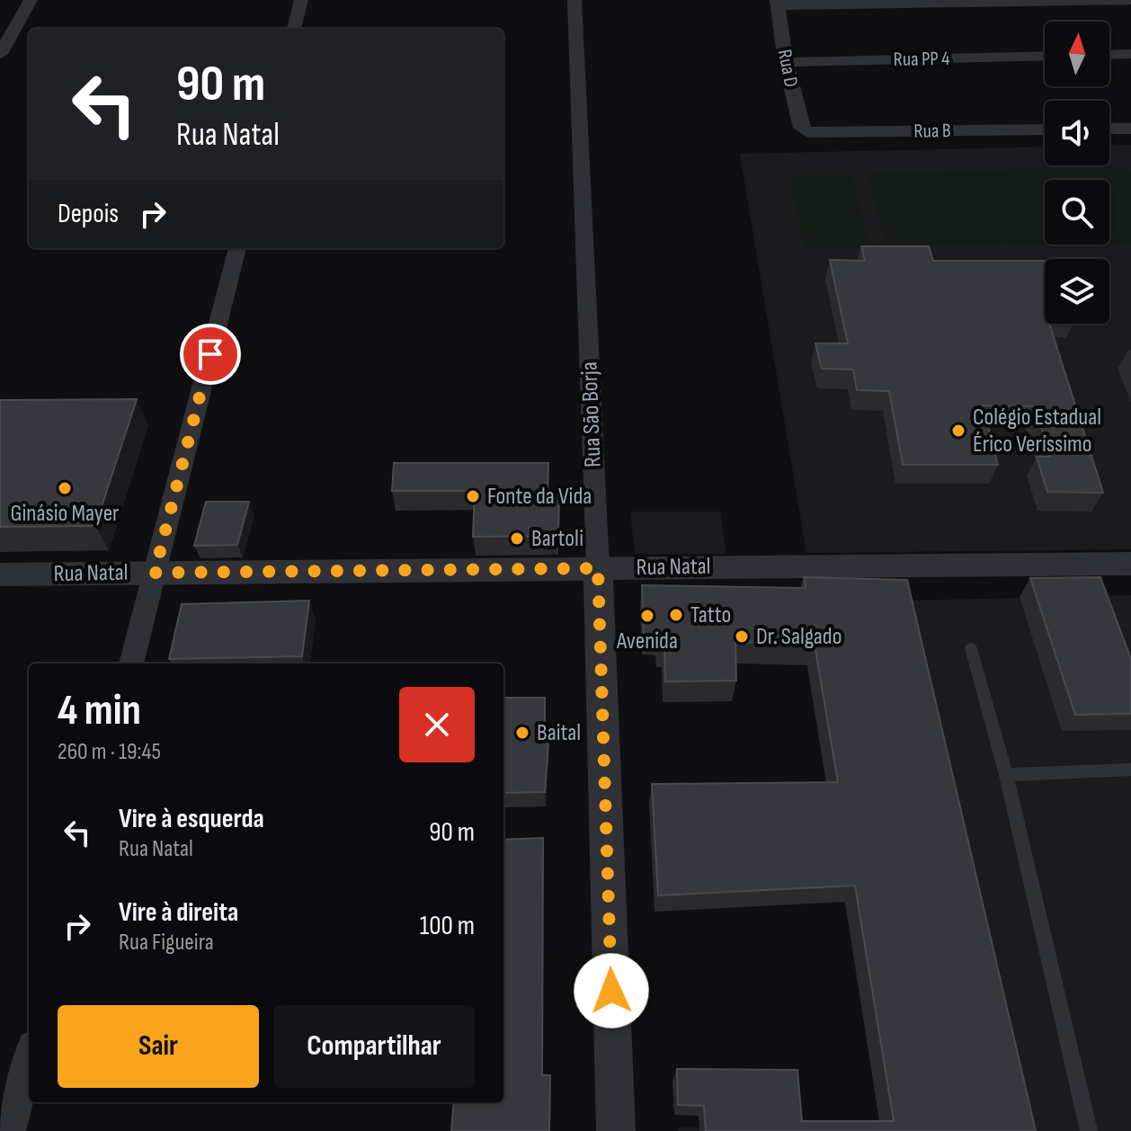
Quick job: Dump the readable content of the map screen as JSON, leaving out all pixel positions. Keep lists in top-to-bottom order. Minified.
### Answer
{"streets":{"street":["Rua PP 4","Rua D","Rua B","Rua São Borja","Rua Natal"]},"crossings":[["Rua PP 4","Rua D"],["Rua D","Rua B"],["Rua São Borja","Rua Natal"]],"places":["Colégio Estadual Érico Veríssimo","Ginásio Mayer","Fonte da Vida","Bartoli","Tatto","Avenida","Dr. Salgado","Baital"],"north":"top","page":{"turn":["90 m","Rua Natal"],"then":"Depois","heading":["4 min","260 m · 19:45"],"list":[{"name":"Vire à esquerda","note":"Rua Natal","value":"90 m"},{"name":"Vire à direita","note":"Rua Figueira","value":"100 m"}],"buttons":["Sair","Compartilhar"]}}
